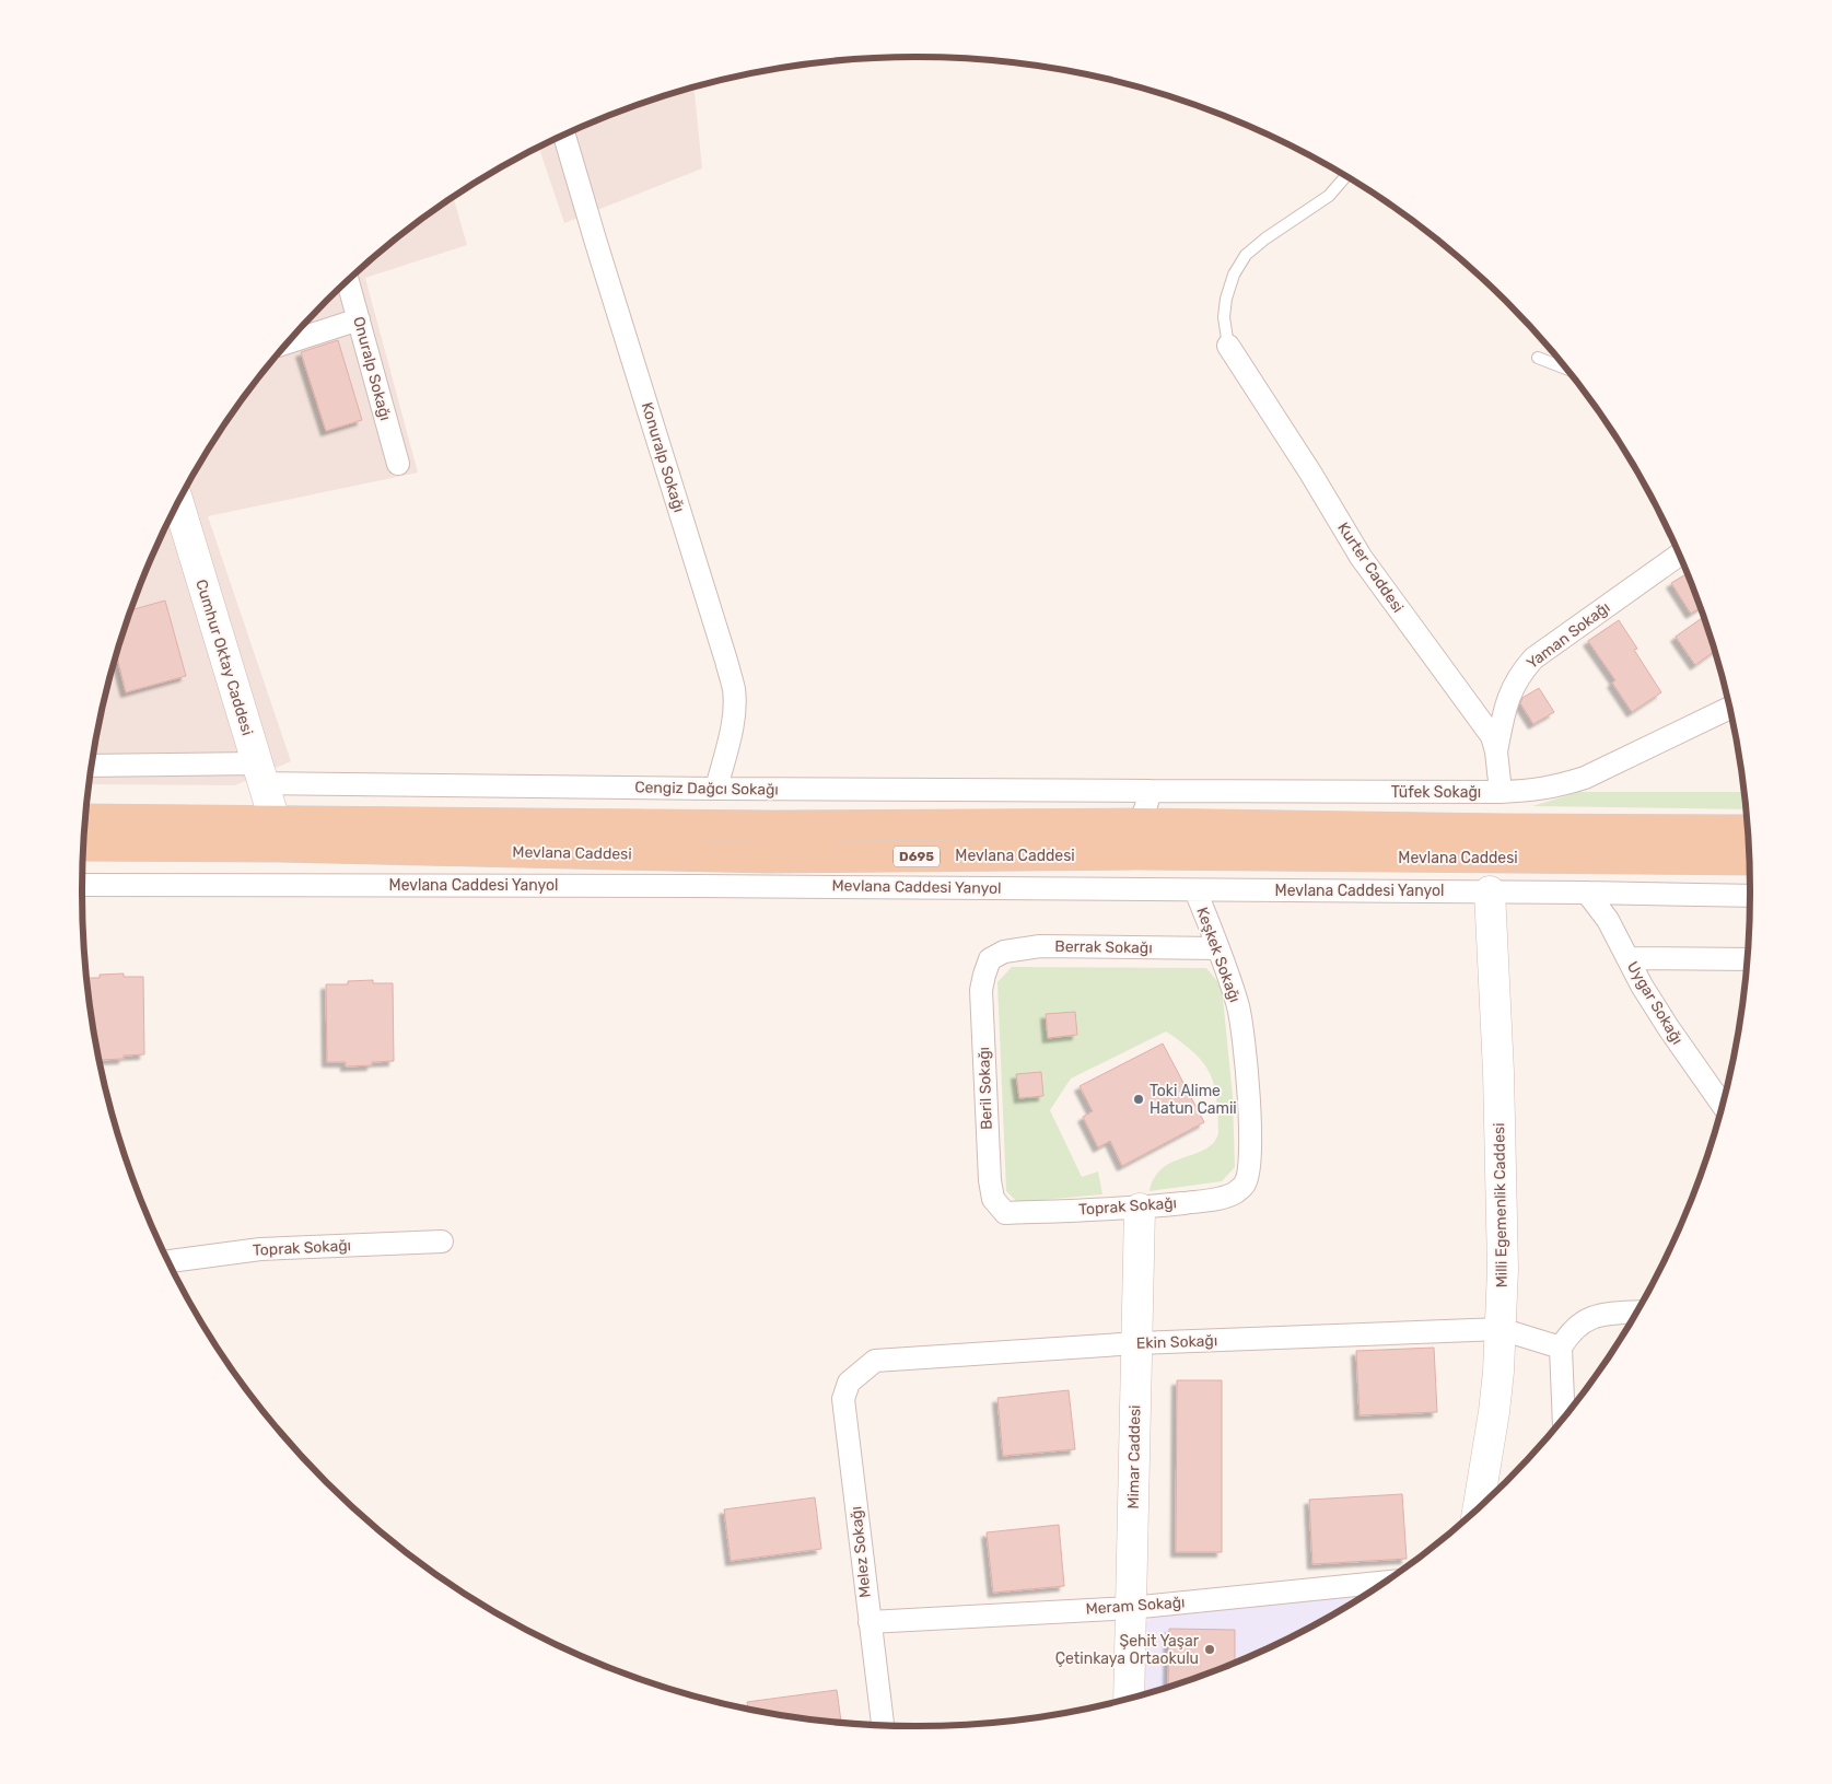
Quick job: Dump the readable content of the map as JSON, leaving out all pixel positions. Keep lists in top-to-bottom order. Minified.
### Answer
{"streets":{"main road":["Mevlana Caddesi","D695"],"street":["Onuralp Sokağı","Konuralp Sokağı","Kurter Caddesi","Yaman Sokağı","Cumhur Oktay Caddesi","Cengiz Dağcı Sokağı","Tüfek Sokağı","Mevlana Caddesi Yanyol","Berrak Sokağı","Keşkek Sokağı","Uygar Sokağı","Beril Sokağı","Milli Egemenlik Caddesi","Toprak Sokağı","Ekin Sokağı","Mimar Caddesi","Melez Sokağı","Meram Sokağı"]},"crossings":[["Konuralp Sokağı","Cengiz Dağcı Sokağı"],["Kurter Caddesi","Yaman Sokağı"],["Kurter Caddesi","Tüfek Sokağı"],["Cumhur Oktay Caddesi","Cengiz Dağcı Sokağı"],["Cumhur Oktay Caddesi","Mevlana Caddesi"],["Cengiz Dağcı Sokağı","Tüfek Sokağı"],["Mevlana Caddesi Yanyol","Keşkek Sokağı"],["Mevlana Caddesi Yanyol","Uygar Sokağı"],["Mevlana Caddesi Yanyol","Milli Egemenlik Caddesi"],["Berrak Sokağı","Keşkek Sokağı"],["Berrak Sokağı","Beril Sokağı"],["Keşkek Sokağı","Toprak Sokağı"],["Beril Sokağı","Toprak Sokağı"],["Milli Egemenlik Caddesi","Ekin Sokağı"],["Toprak Sokağı","Mimar Caddesi"],["Ekin Sokağı","Mimar Caddesi"],["Ekin Sokağı","Melez Sokağı"],["Mimar Caddesi","Meram Sokağı"],["Melez Sokağı","Meram Sokağı"]],"places":["Toki Alime Hatun Camii","Şehit Yaşar Çetinkaya Ortaokulu"]}
